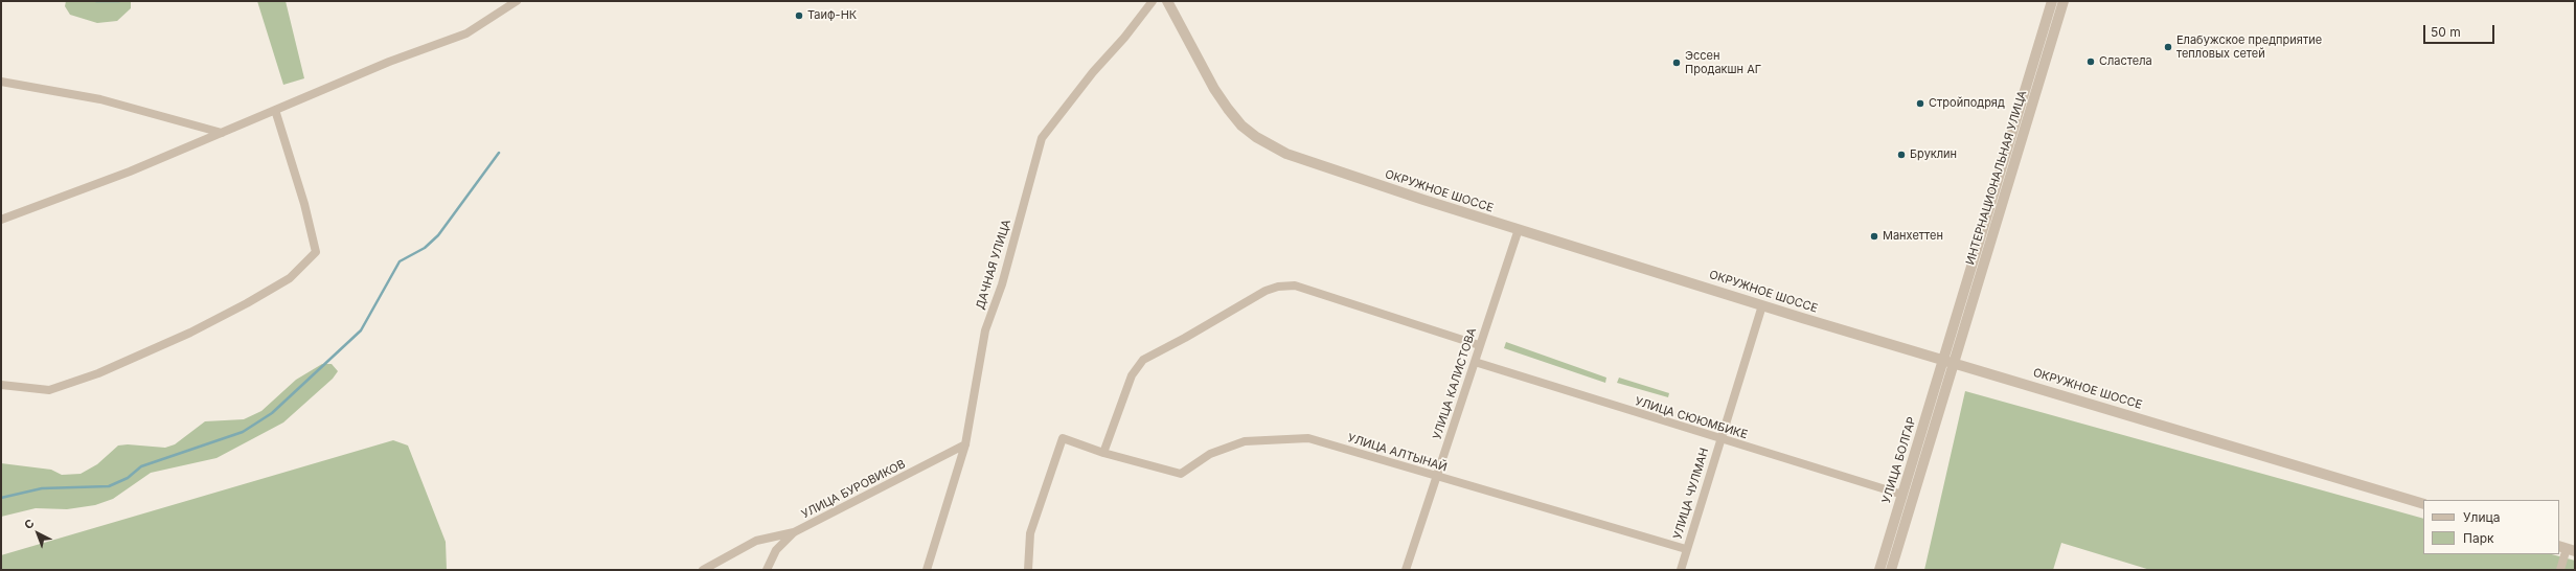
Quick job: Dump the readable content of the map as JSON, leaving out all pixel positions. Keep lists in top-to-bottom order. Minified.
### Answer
{"streets":{"street":["ИНТЕРНАЦИОНАЛЬНАЯ УЛИЦА","ОКРУЖНОЕ ШОССЕ","ДАЧНАЯ УЛИЦА","УЛИЦА КАЛИСТОВА","УЛИЦА СЮЮМБИКЕ","УЛИЦА АЛТЫНАЙ","УЛИЦА БОЛГАР","УЛИЦА БУРОВИКОВ","УЛИЦА ЧУЛМАН"]},"crossings":[["ИНТЕРНАЦИОНАЛЬНАЯ УЛИЦА","ОКРУЖНОЕ ШОССЕ"],["ИНТЕРНАЦИОНАЛЬНАЯ УЛИЦА","УЛИЦА БОЛГАР"],["ОКРУЖНОЕ ШОССЕ","УЛИЦА КАЛИСТОВА"],["ОКРУЖНОЕ ШОССЕ","УЛИЦА БОЛГАР"],["ОКРУЖНОЕ ШОССЕ","УЛИЦА ЧУЛМАН"],["ДАЧНАЯ УЛИЦА","УЛИЦА БУРОВИКОВ"],["УЛИЦА КАЛИСТОВА","УЛИЦА СЮЮМБИКЕ"],["УЛИЦА КАЛИСТОВА","УЛИЦА АЛТЫНАЙ"],["УЛИЦА СЮЮМБИКЕ","УЛИЦА БОЛГАР"],["УЛИЦА СЮЮМБИКЕ","УЛИЦА ЧУЛМАН"],["УЛИЦА АЛТЫНАЙ","УЛИЦА ЧУЛМАН"]],"places":["Таиф-НК","Елабужское предприятие тепловых сетей","Сластела","Эссен Продакшн АГ","Стройподряд","Бруклин","Манхеттен"],"legend":["Улица","Парк"],"scale_bar":"50 m","north":"top left"}
